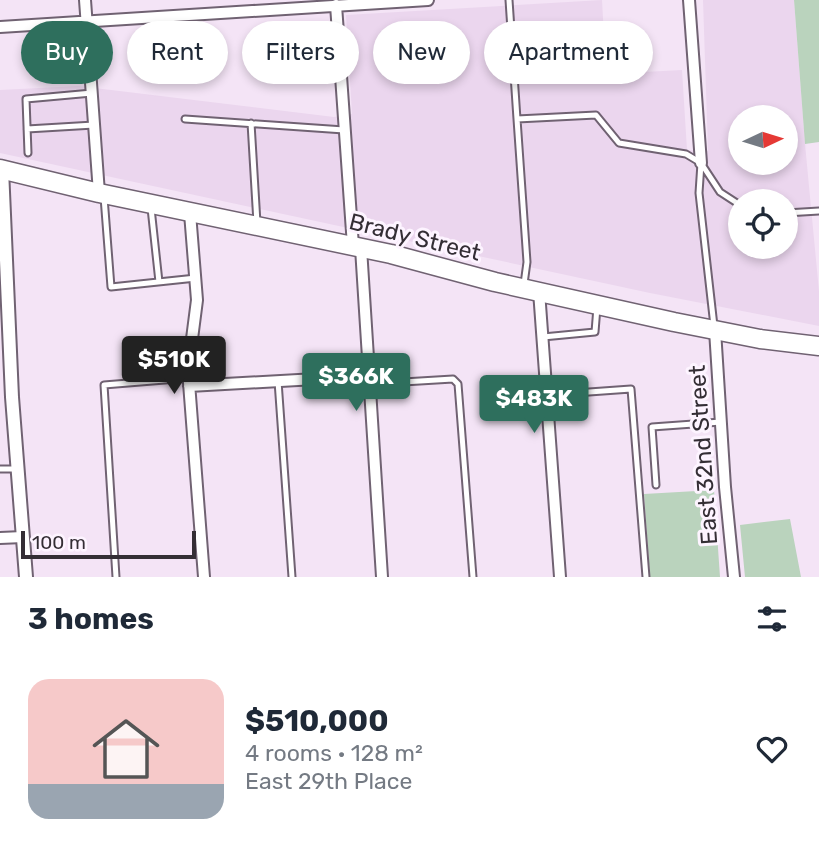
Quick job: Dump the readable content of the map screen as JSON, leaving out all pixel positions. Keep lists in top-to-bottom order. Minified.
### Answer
{"streets":{"highway":["Brady Street"],"street":["East 32nd Street"]},"crossings":[["Brady Street","East 32nd Street"]],"scale_bar":"100 m","north":"right","page":{"chip":["Buy","Rent","Filters","New","Apartment"],"price":["$510K","$366K","$483K"],"scale":"100 m","heading":"3 homes","list":[{"name":"$510,000","note":"4 rooms · 128 m² · East 29th Place"}]}}
